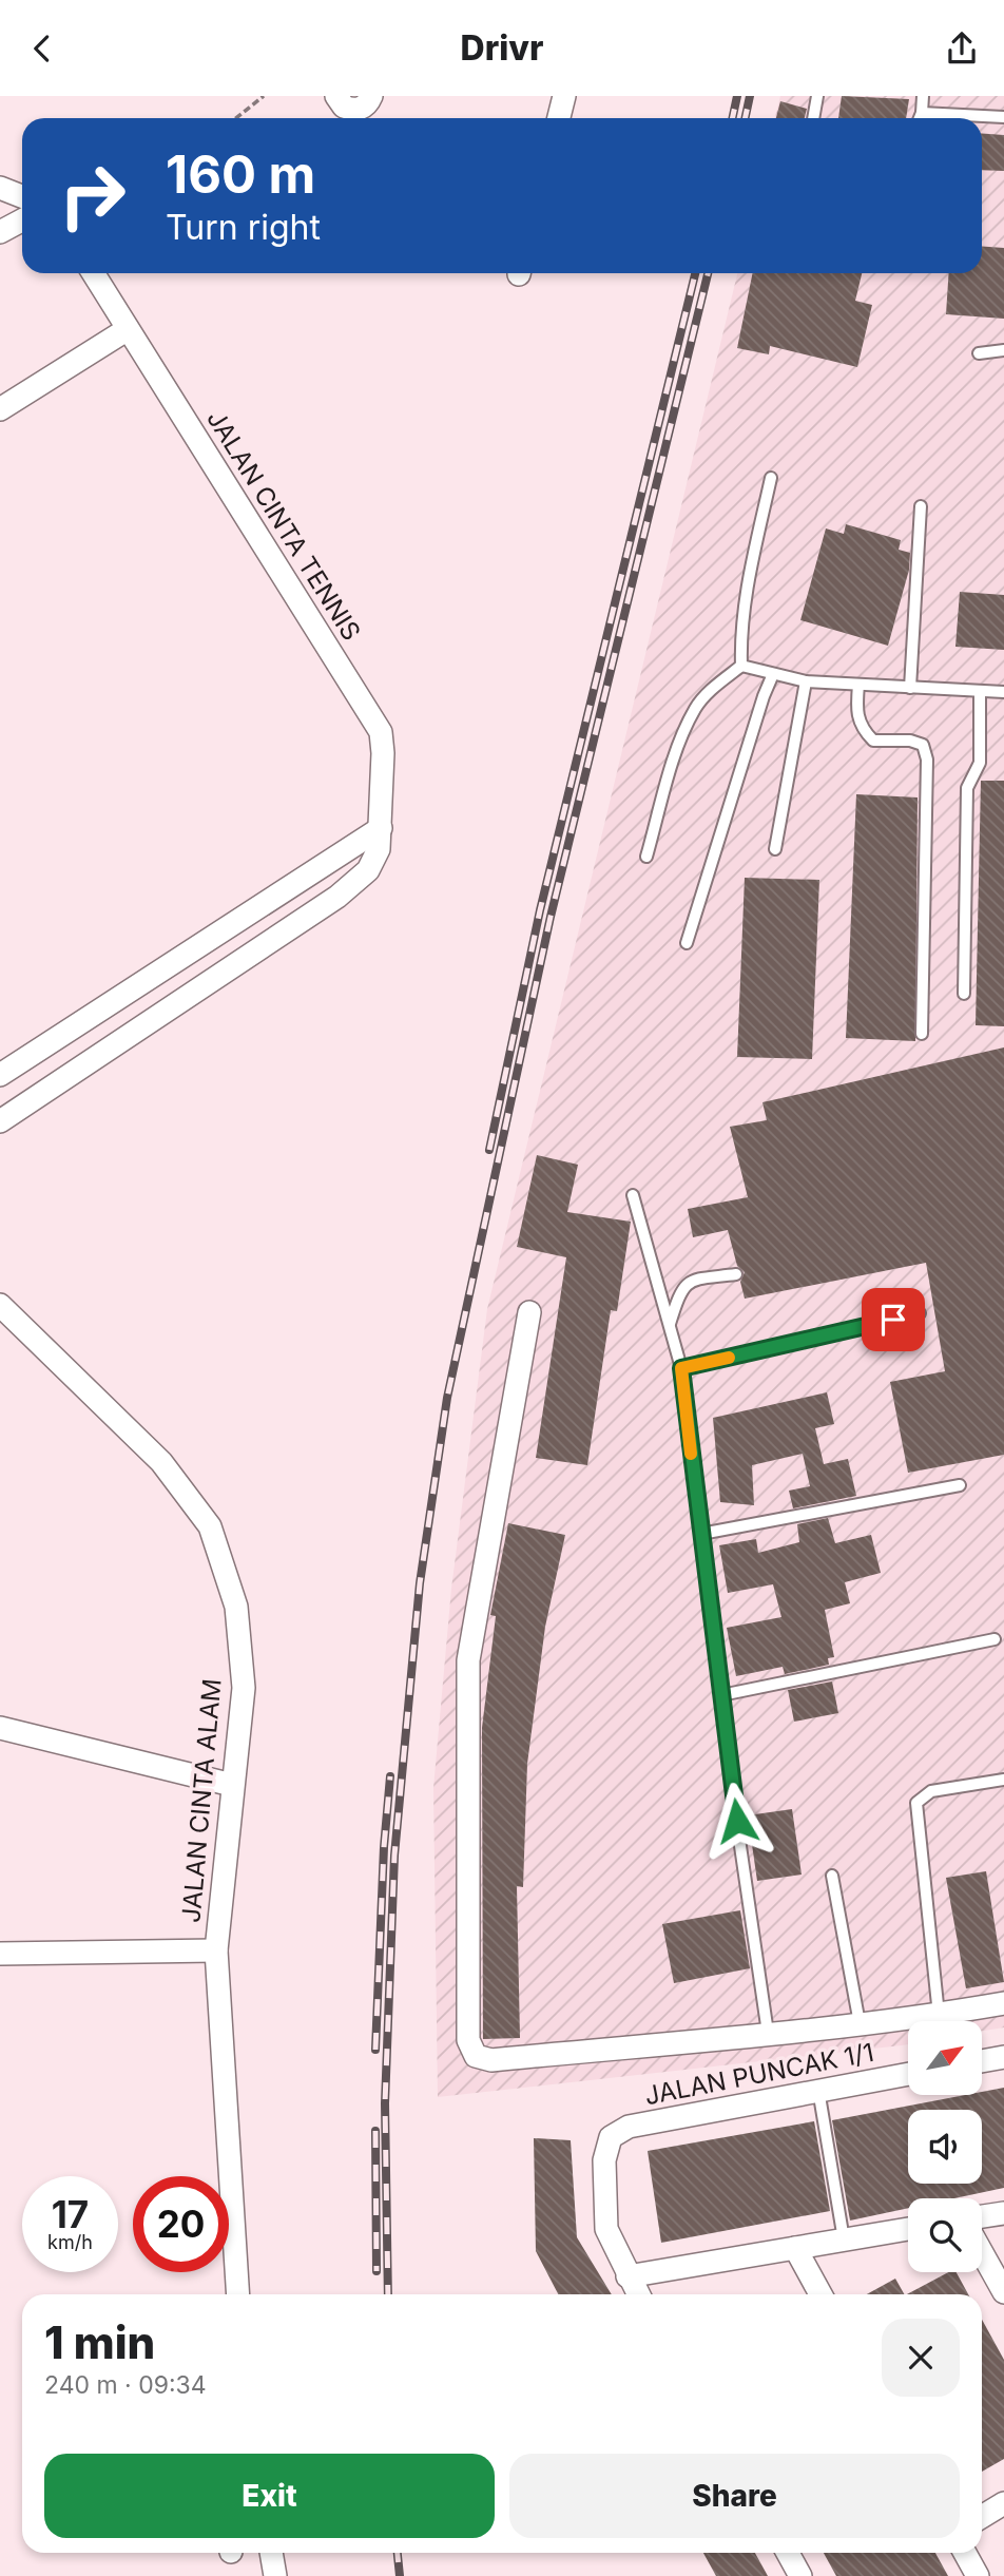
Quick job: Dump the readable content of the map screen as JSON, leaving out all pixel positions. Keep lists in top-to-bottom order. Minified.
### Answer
{"streets":{"street":["JALAN CINTA TENNIS","JALAN CINTA ALAM","JALAN PUNCAK 1/1"]},"north":"top right","page":{"header":"Drivr","turn":["160 m","Turn right"],"speed":"17 km/h","limit":"20","heading":["1 min","240 m · 09:34"],"buttons":["Exit","Share"]}}
